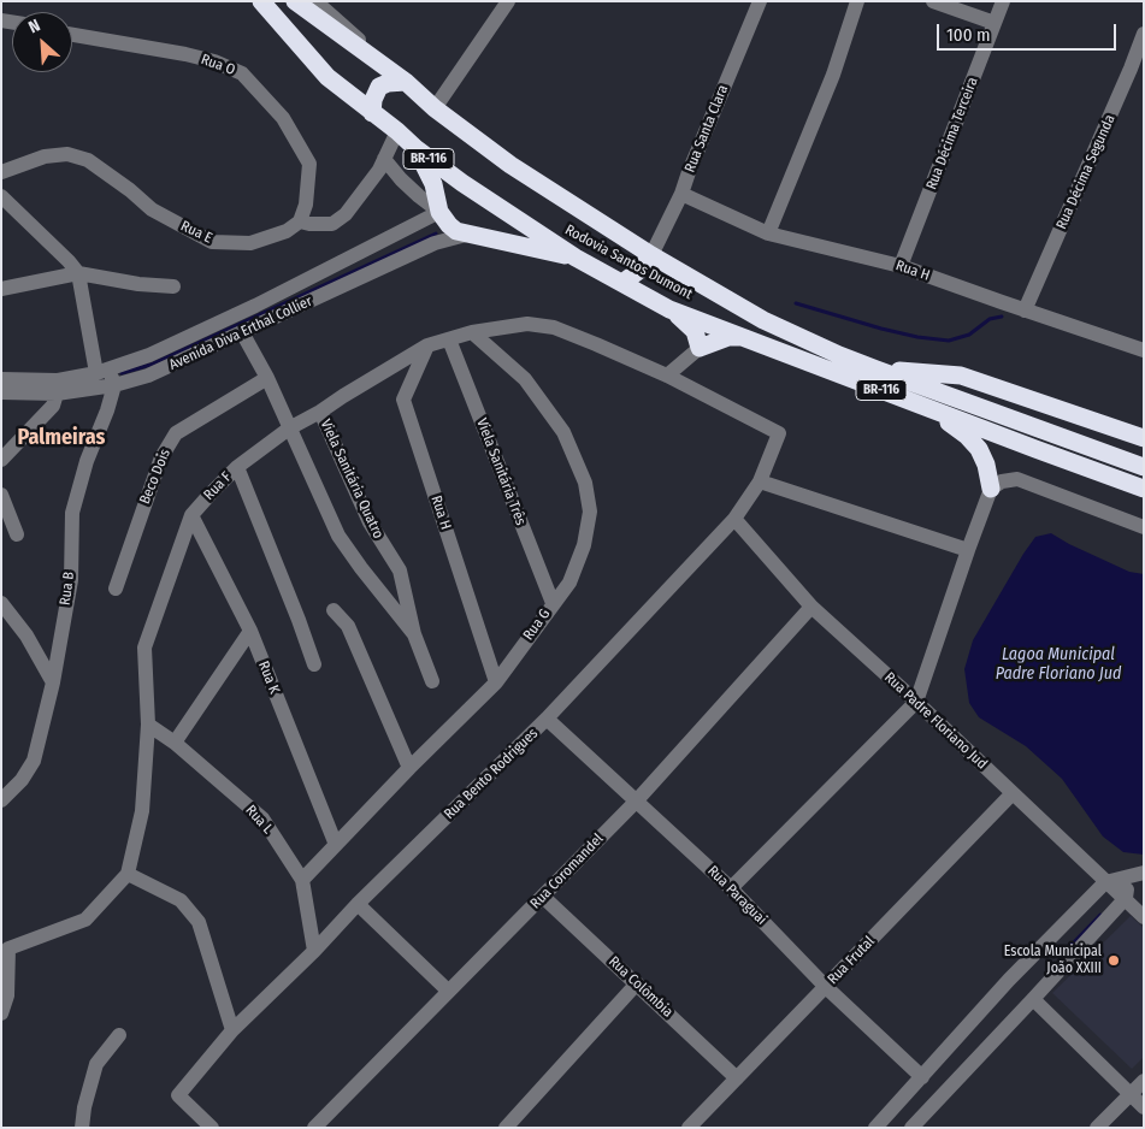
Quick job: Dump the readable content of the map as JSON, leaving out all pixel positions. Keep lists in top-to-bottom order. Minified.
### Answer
{"streets":{"highway":["BR-116","Rodovia Santos Dumont"],"street":["Rua O","Rua Santa Clara","Rua Décima Terceira","Rua Décima Segunda","Rua E","Rua H","Avenida Diva Erthal Collier","Viela Sanitária Três","Beco Dois","Viela Sanitária Quatro","Rua F","Rua B","Rua G","Rua K","Rua Padre Floriano Jud","Rua Bento Rodrigues","Rua L","Rua Coromandel","Rua Paraguai","Rua Frutal","Rua Colômbia"]},"crossings":[["Rua O","Rua E"],["Rua Santa Clara","Rodovia Santos Dumont"],["Rua Santa Clara","Rua H"],["Rua Décima Terceira","Rua H"],["Rua Décima Segunda","Rua H"],["Rua H","Rua F"],["Rua H","Rua G"],["Avenida Diva Erthal Collier","Rua B"],["Viela Sanitária Três","Rua F"],["Viela Sanitária Três","Rua G"],["Viela Sanitária Quatro","Rua F"],["Rua F","Rua G"],["Rua F","Rua K"],["Rua F","Rua Bento Rodrigues"],["Rua F","Rua L"],["Rua G","Rua K"],["Rua G","Rua L"],["Rua Padre Floriano Jud","Rua Bento Rodrigues"],["Rua Padre Floriano Jud","Rua Coromandel"],["Rua Padre Floriano Jud","Rua Frutal"],["Rua Bento Rodrigues","Rua L"],["Rua Bento Rodrigues","Rua Paraguai"],["Rua Coromandel","Rua Paraguai"],["Rua Coromandel","Rua Colômbia"],["Rua Paraguai","Rua Frutal"],["Rua Frutal","Rua Colômbia"]],"districts":["Palmeiras"],"water":["Lagoa Municipal Padre Floriano Jud"],"places":["Escola Municipal João XXIII"],"scale_bar":"100 m","north":"top left"}
